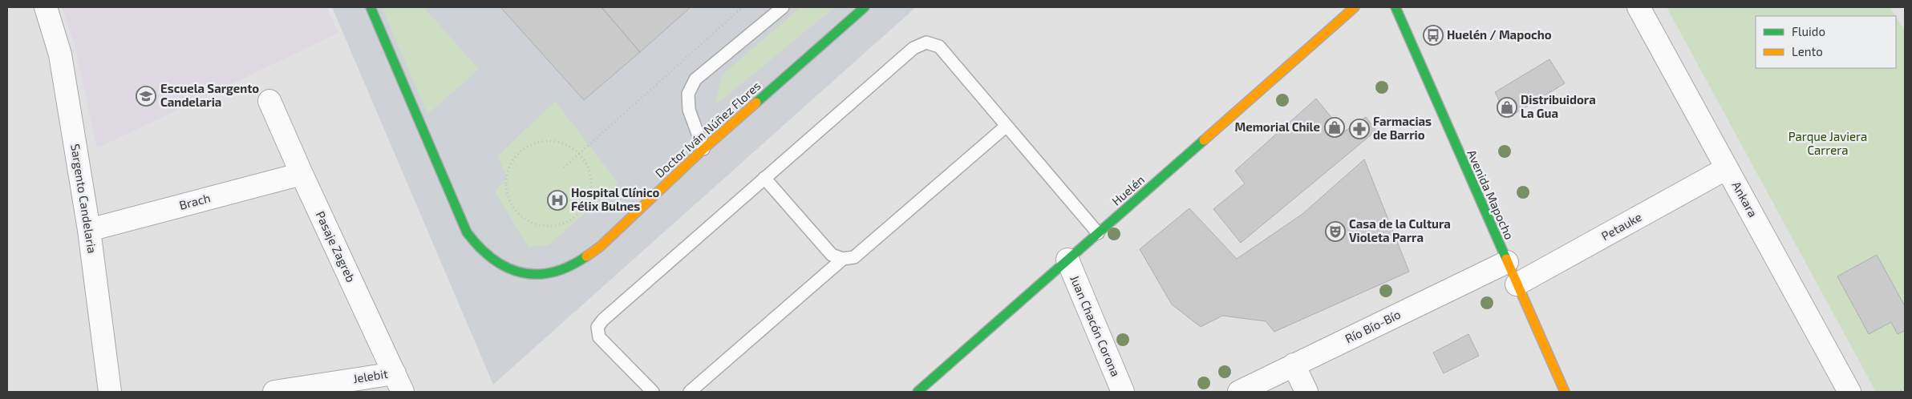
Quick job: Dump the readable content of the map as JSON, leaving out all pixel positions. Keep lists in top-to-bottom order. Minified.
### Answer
{"streets":{"main road":["Doctor Iván Núñez Flores","Huelén","Avenida Mapocho"],"street":["Sargento Candelaria","Ankara","Brach","Petauke","Pasaje Zagreb","Juan Chacón Corona","Río Bío-Bío","Jelebit"]},"crossings":[["Huelén","Juan Chacón Corona"],["Avenida Mapocho","Petauke"],["Avenida Mapocho","Río Bío-Bío"],["Sargento Candelaria","Brach"],["Ankara","Petauke"],["Brach","Pasaje Zagreb"],["Pasaje Zagreb","Jelebit"]],"parks":["Parque Javiera Carrera"],"places":{"bus stop":["Huelén / Mapocho"],"school or university":["Escuela Sargento Candelaria"],"shop":["Distribuidora La Gua","Memorial Chile"],"pharmacy":["Farmacias de Barrio"],"hospital":["Hospital Clínico Félix Bulnes"],"theatre":["Casa de la Cultura Violeta Parra"]},"legend":["Fluido","Lento"]}
